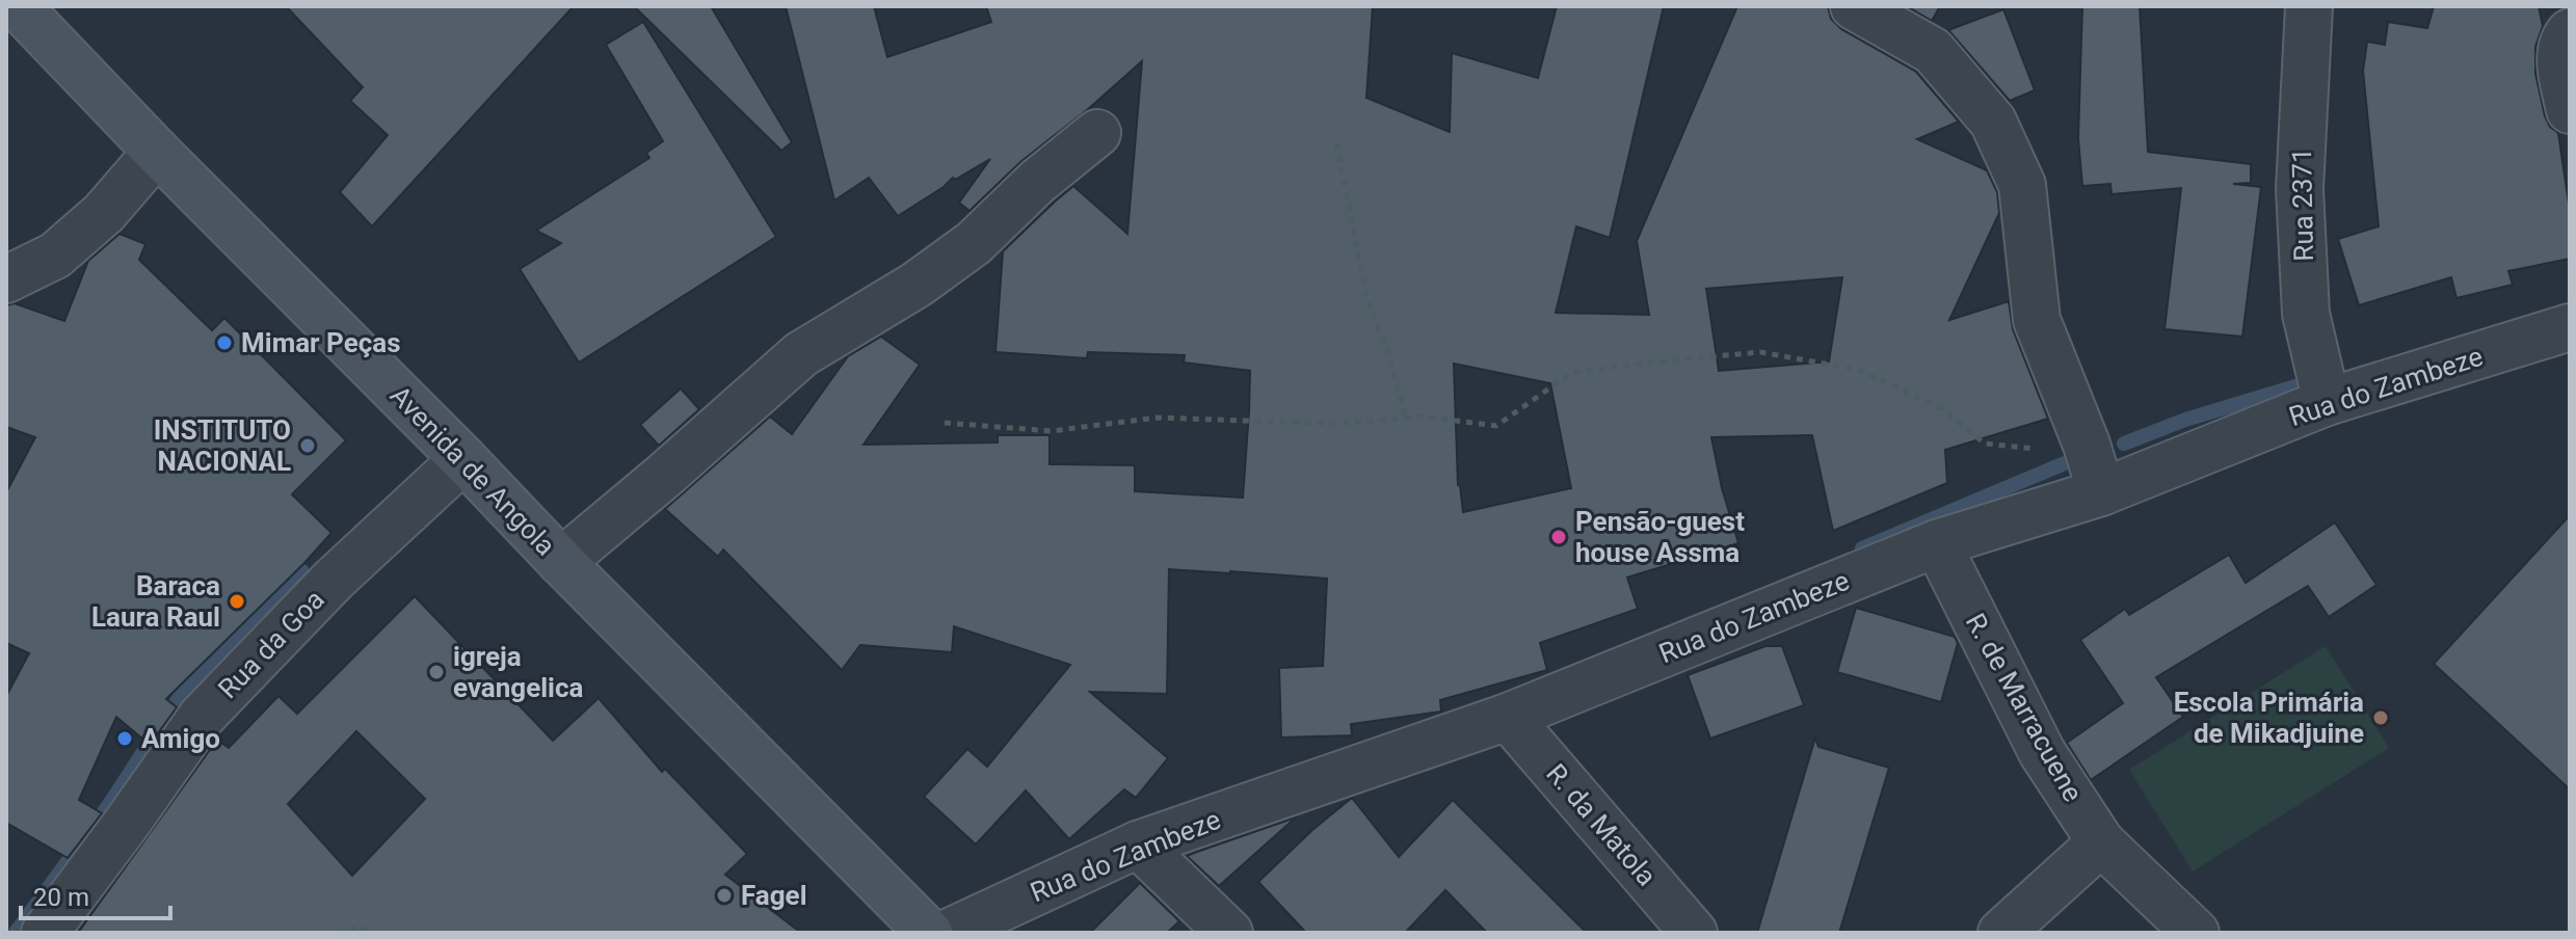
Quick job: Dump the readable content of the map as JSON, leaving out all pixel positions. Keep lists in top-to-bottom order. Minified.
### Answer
{"streets":{"main road":["Avenida de Angola"],"street":["Rua 2371","Rua do Zambeze","Rua da Goa","R. de Marracuene","R. da Matola"]},"crossings":[["Rua 2371","Rua do Zambeze"],["Rua do Zambeze","R. de Marracuene"],["Rua do Zambeze","R. da Matola"],["Avenida de Angola","Rua da Goa"]],"places":["Mimar Peças","INSTITUTO NACIONAL","Pensão-guest house Assma","Baraca Laura Raul","igreja evangelica","Escola Primária de Mikadjuine","Amigo","Fagel"],"scale_bar":"20 m"}
